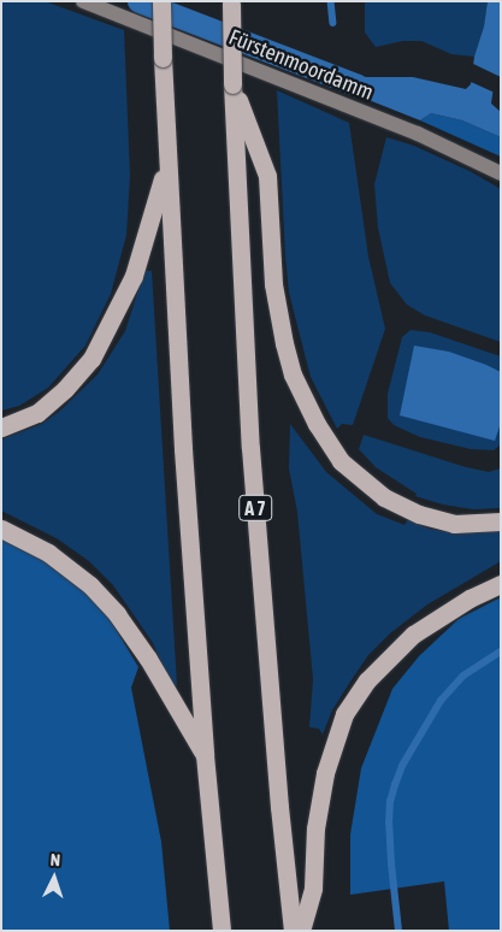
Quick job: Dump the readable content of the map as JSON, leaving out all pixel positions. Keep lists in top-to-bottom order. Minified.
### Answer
{"streets":{"highway":["A 7"],"main road":["Fürstenmoordamm"]},"north":"top"}
